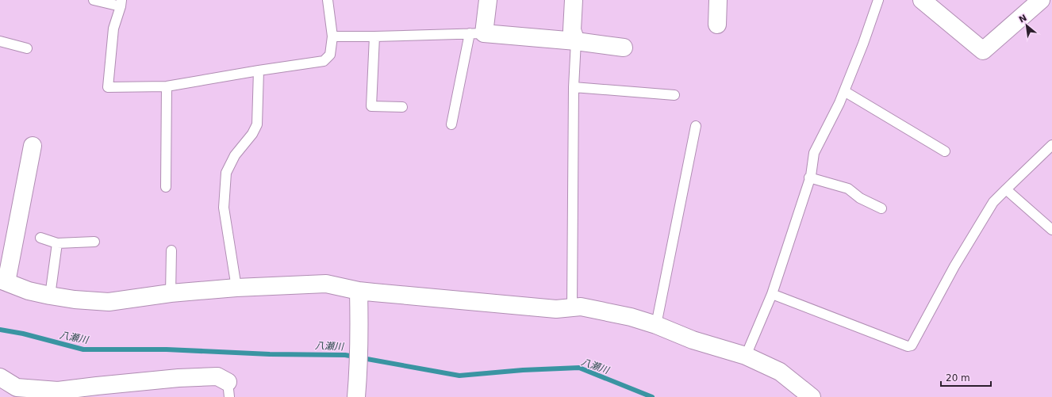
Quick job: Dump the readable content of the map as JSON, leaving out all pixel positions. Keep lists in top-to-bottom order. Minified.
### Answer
{"water":["八瀬川"],"scale_bar":"20 m","north":"top left"}
